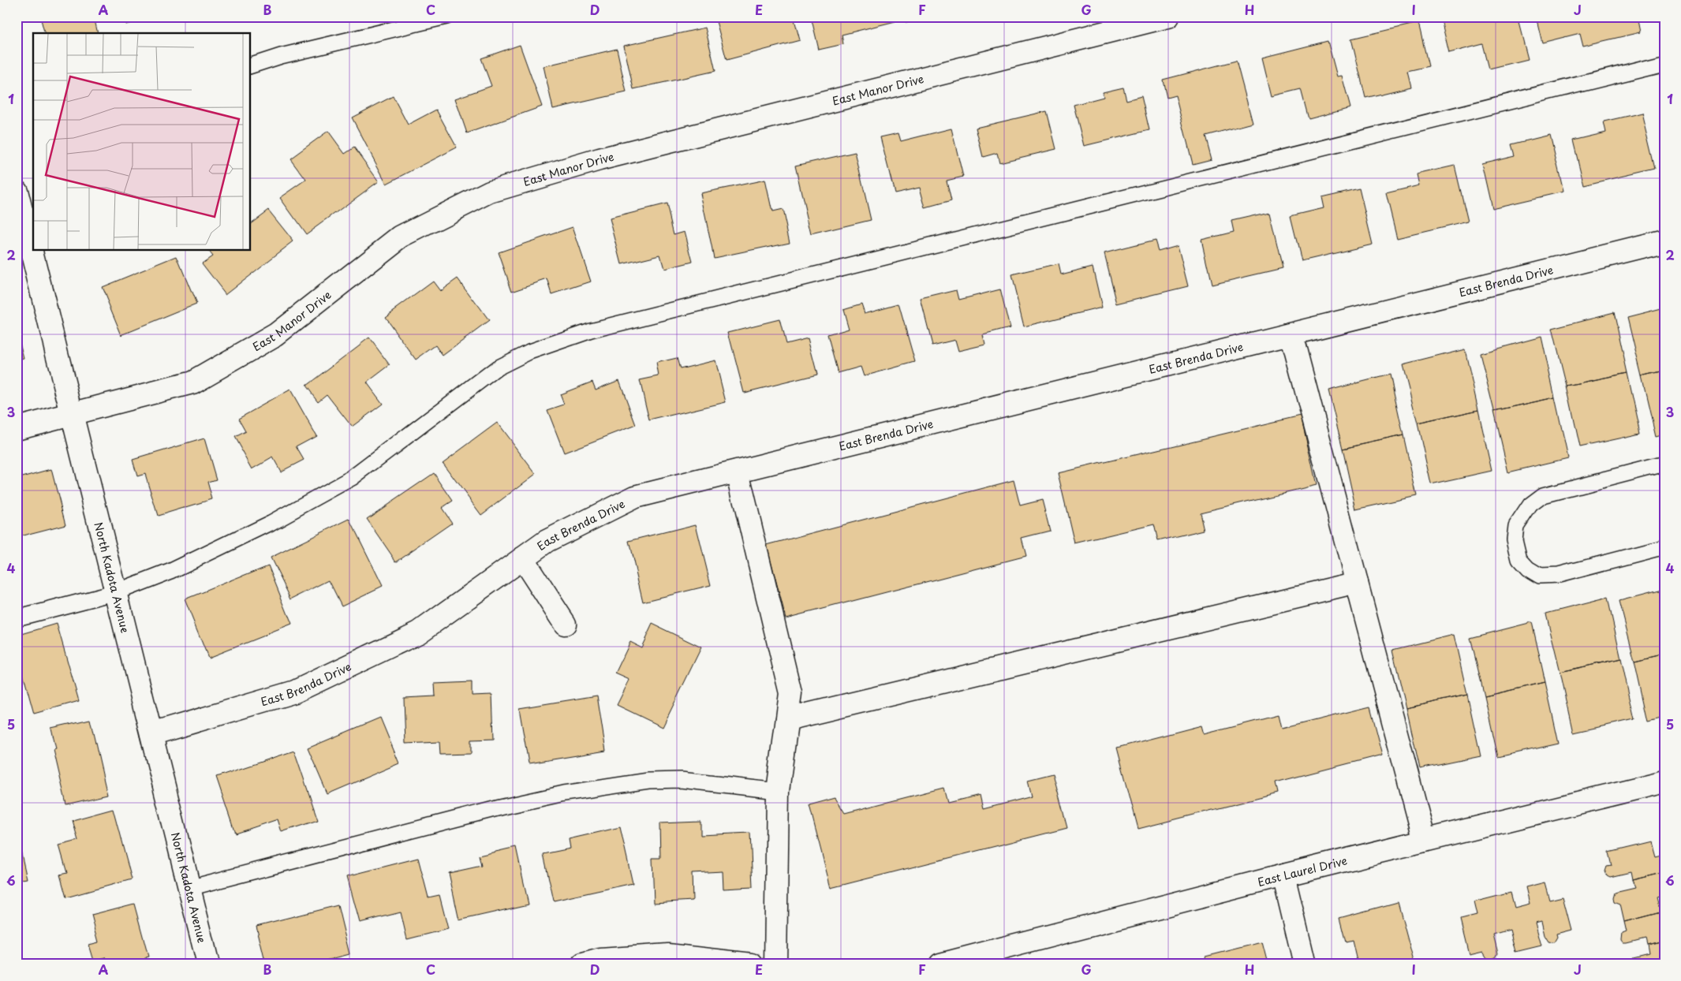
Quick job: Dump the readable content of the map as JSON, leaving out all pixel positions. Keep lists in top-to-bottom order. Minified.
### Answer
{"streets":{"street":["East Manor Drive","East Brenda Drive","North Kadota Avenue","East Laurel Drive"]},"crossings":[["East Manor Drive","North Kadota Avenue"],["East Brenda Drive","North Kadota Avenue"]],"grid":{"columns":["A","B","C","D","E","F","G","H","I","J"],"rows":["1","2","3","4","5","6"]}}
